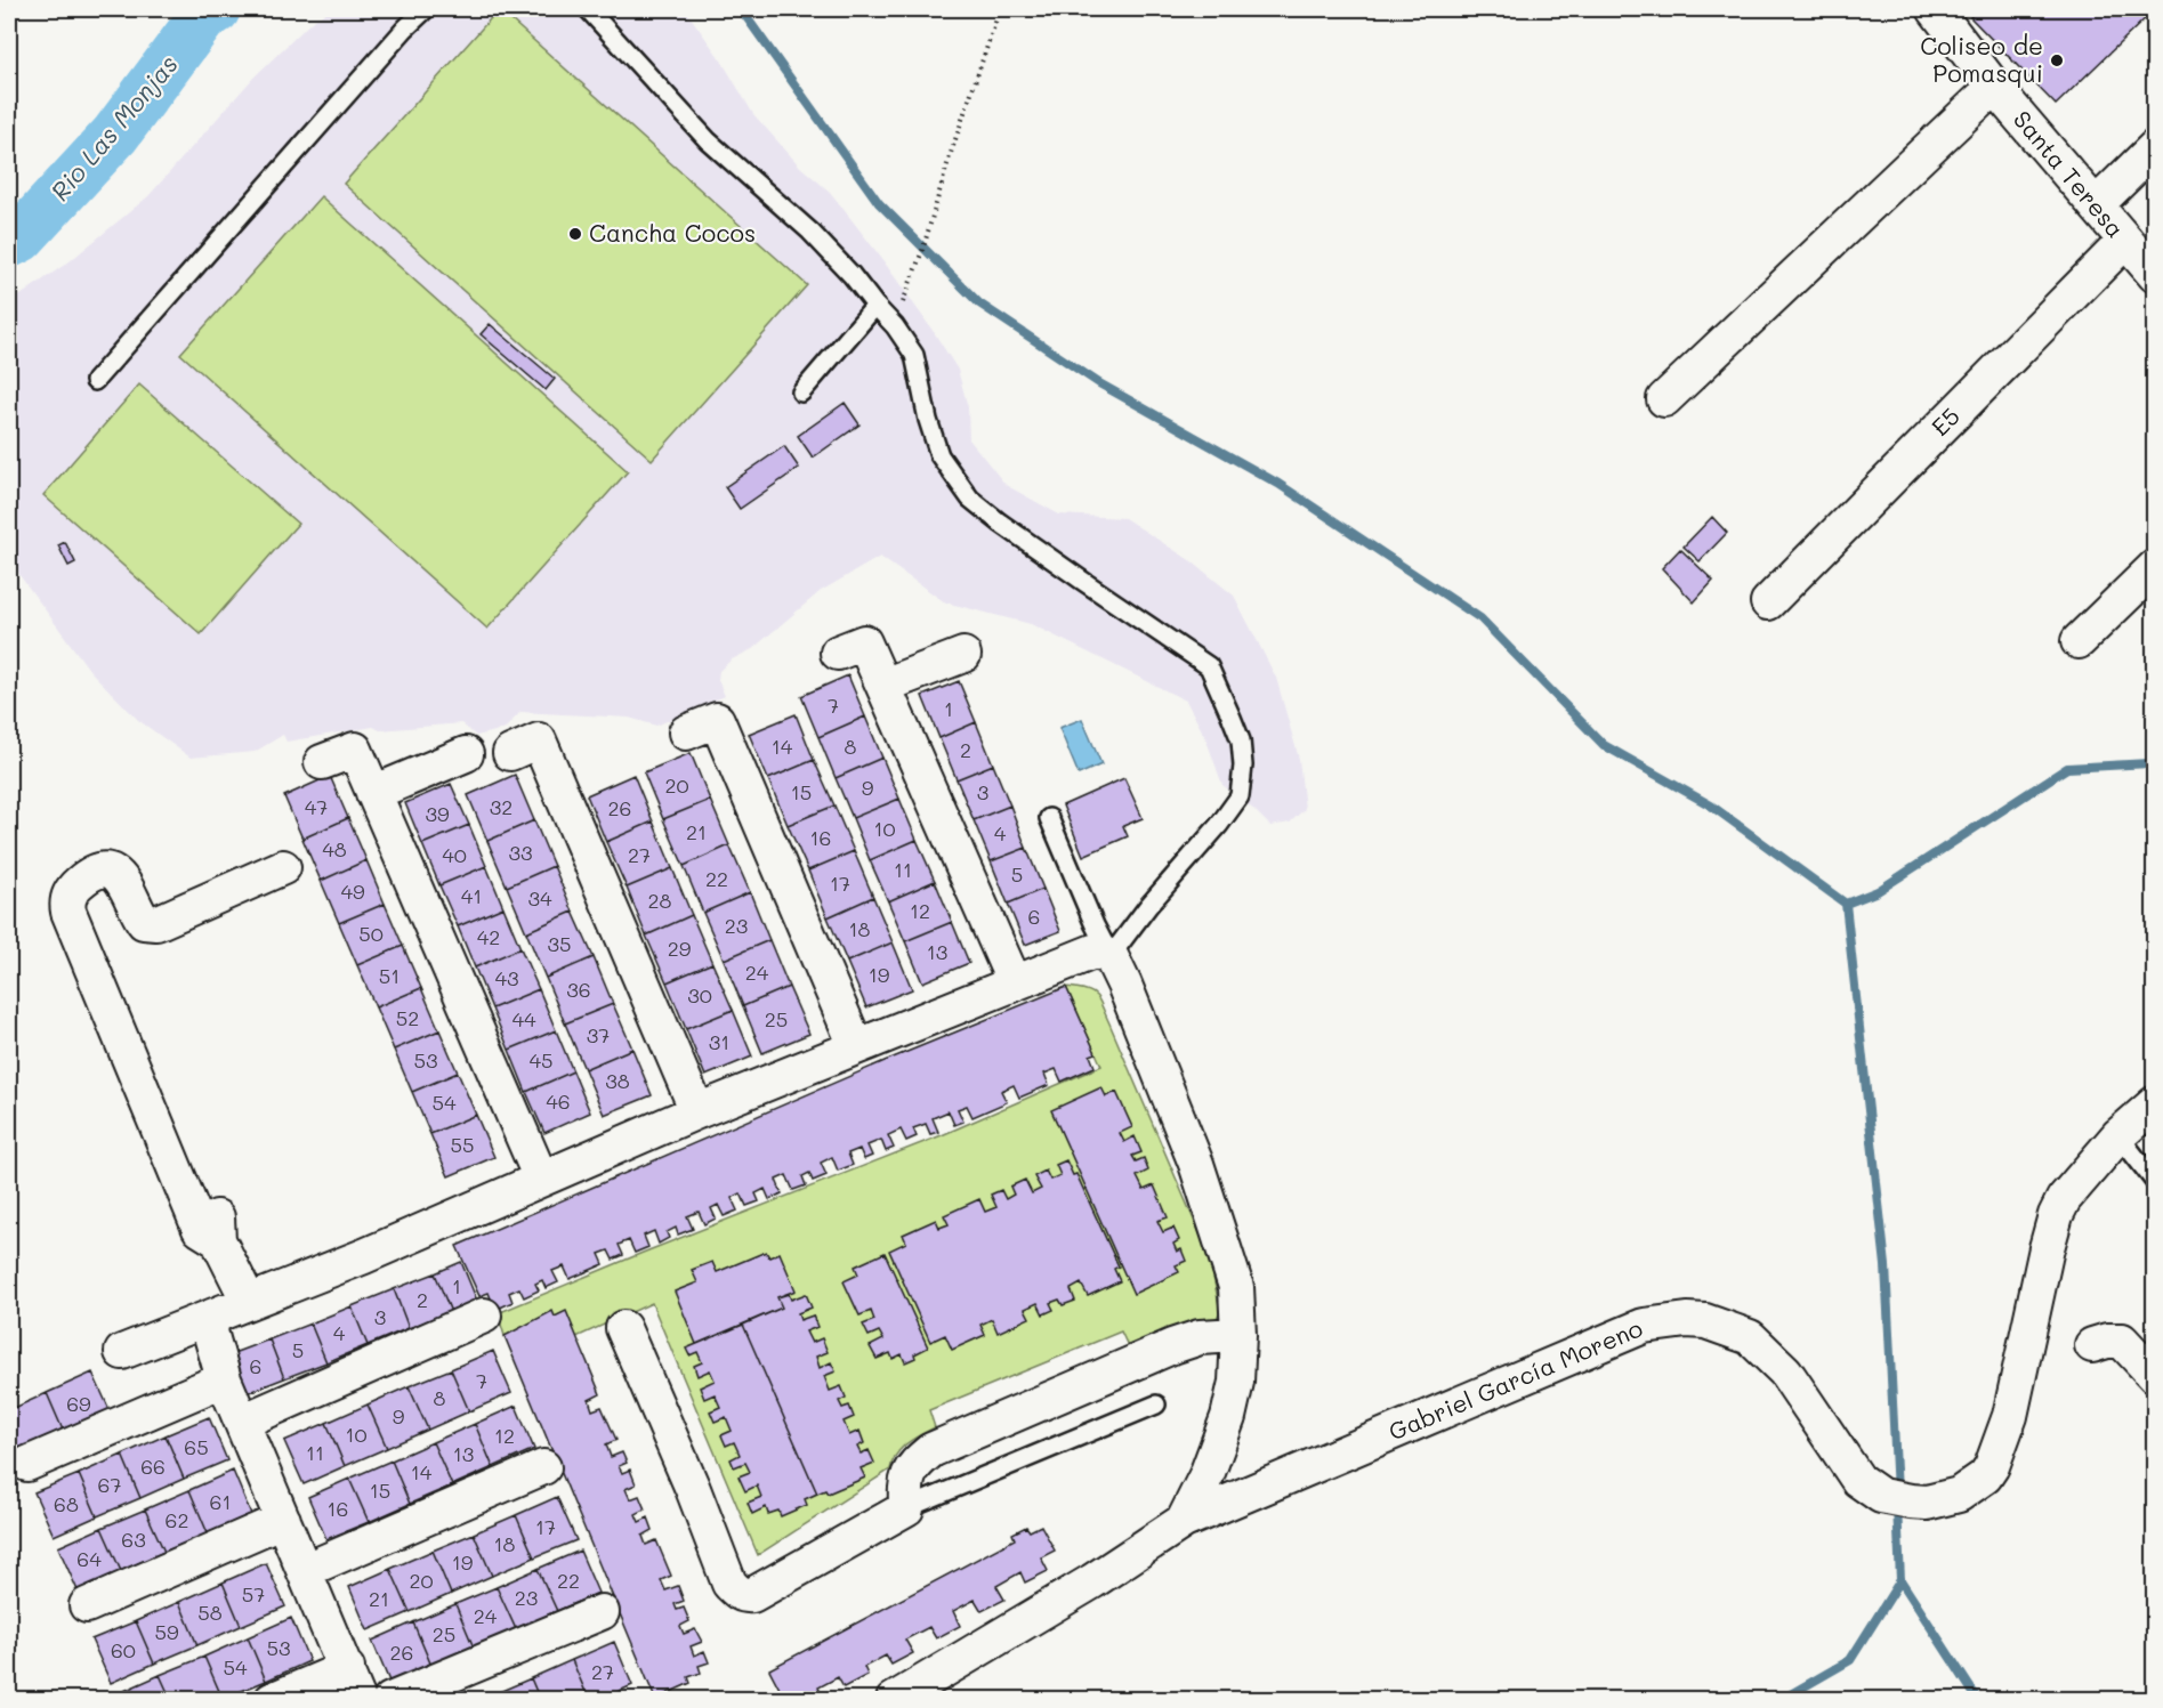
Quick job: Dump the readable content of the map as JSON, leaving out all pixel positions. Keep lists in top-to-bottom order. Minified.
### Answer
{"streets":{"street":["Santa Teresa","E5","Gabriel García Moreno"]},"crossings":[["Santa Teresa","E5"]],"water":["Rio Las Monjas"],"places":["Coliseo de Pomasqui","Cancha Cocos"],"house_numbers":["7","1","14","8","2","20","9","15","3","47","32","26","39","10","21","4","16","48","33","40","27","11","5","22","17","49","41","34","28","12","6","23","18","50","42","35","29","13","24","19","51","43","36","30","52","44","25","37","31","53","45","38","46","54","55","1","2","3","4","5","6","7","8","69","9","10","12","65","11","13","66","14","67","15","61","68","16","62","17","63","18","64","19","20","22","57","23","21","58","24","59","25","53","60","26","54","27"]}
